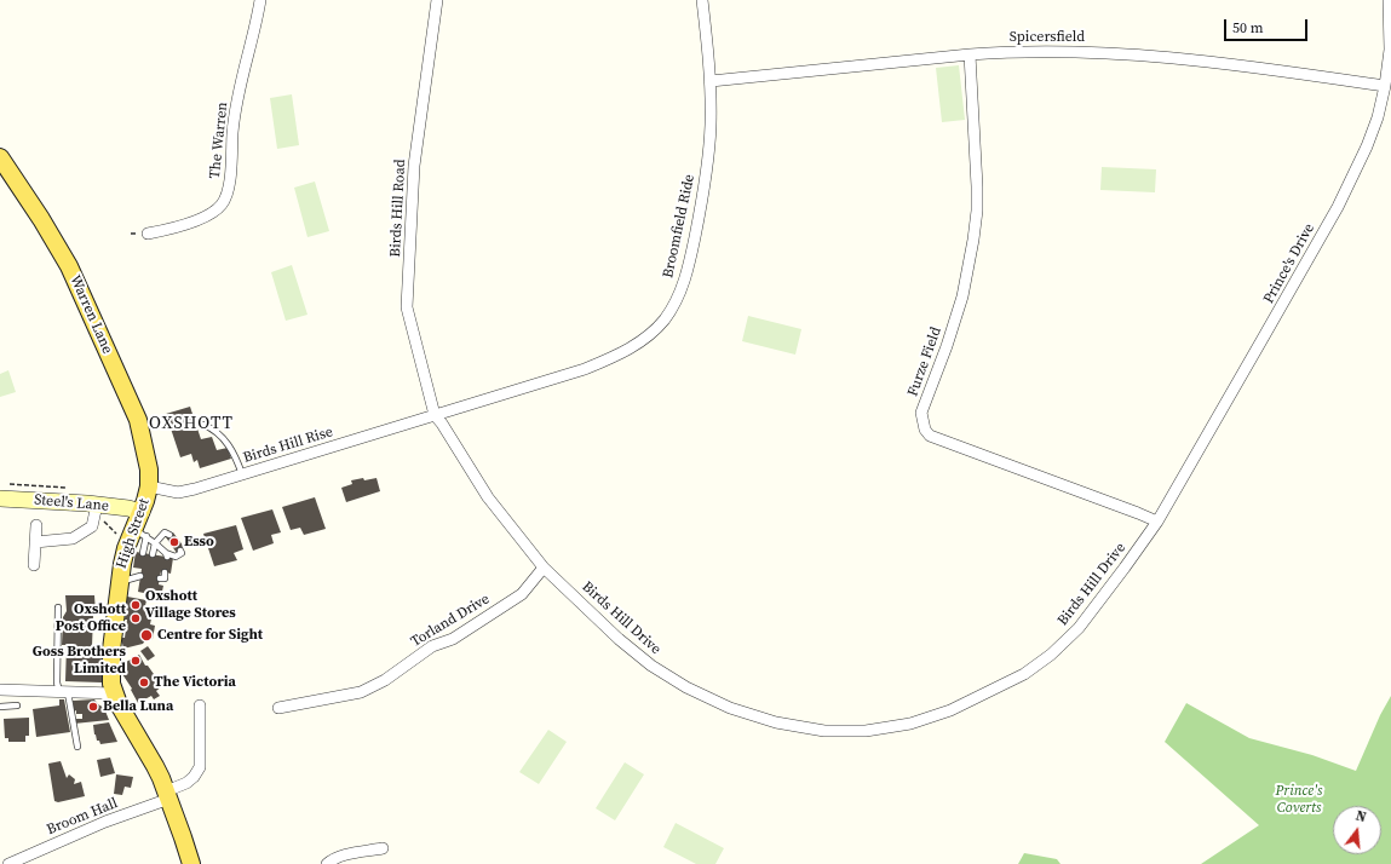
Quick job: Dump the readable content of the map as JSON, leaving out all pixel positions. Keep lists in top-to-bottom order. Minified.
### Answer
{"streets":{"main road":["Warren Lane","High Street"],"street":["Spicersfield","The Warren","Birds Hill Road","Broomfield Ride","Prince's Drive","Furze Field","Birds Hill Rise","Steel's Lane","Birds Hill Drive","Torland Drive","Broom Hall"]},"crossings":[["Spicersfield","Broomfield Ride"],["Spicersfield","Prince's Drive"],["Spicersfield","Furze Field"],["Birds Hill Road","Broomfield Ride"],["Birds Hill Road","Birds Hill Rise"],["Birds Hill Road","Birds Hill Drive"],["Broomfield Ride","Birds Hill Rise"],["Broomfield Ride","Birds Hill Drive"],["Prince's Drive","Furze Field"],["Prince's Drive","Birds Hill Drive"],["Warren Lane","Birds Hill Rise"],["Warren Lane","High Street"],["Furze Field","Birds Hill Drive"],["Birds Hill Rise","High Street"],["Birds Hill Rise","Birds Hill Drive"],["Steel's Lane","High Street"],["High Street","Broom Hall"],["Birds Hill Drive","Torland Drive"]],"districts":["OXSHOTT"],"parks":["Prince's Coverts"],"places":["Esso","Oxshott Village Stores","Oxshott Post Office","Centre for Sight","Goss Brothers Limited","The Victoria","Bella Luna"],"scale_bar":"50 m","north":"top"}
